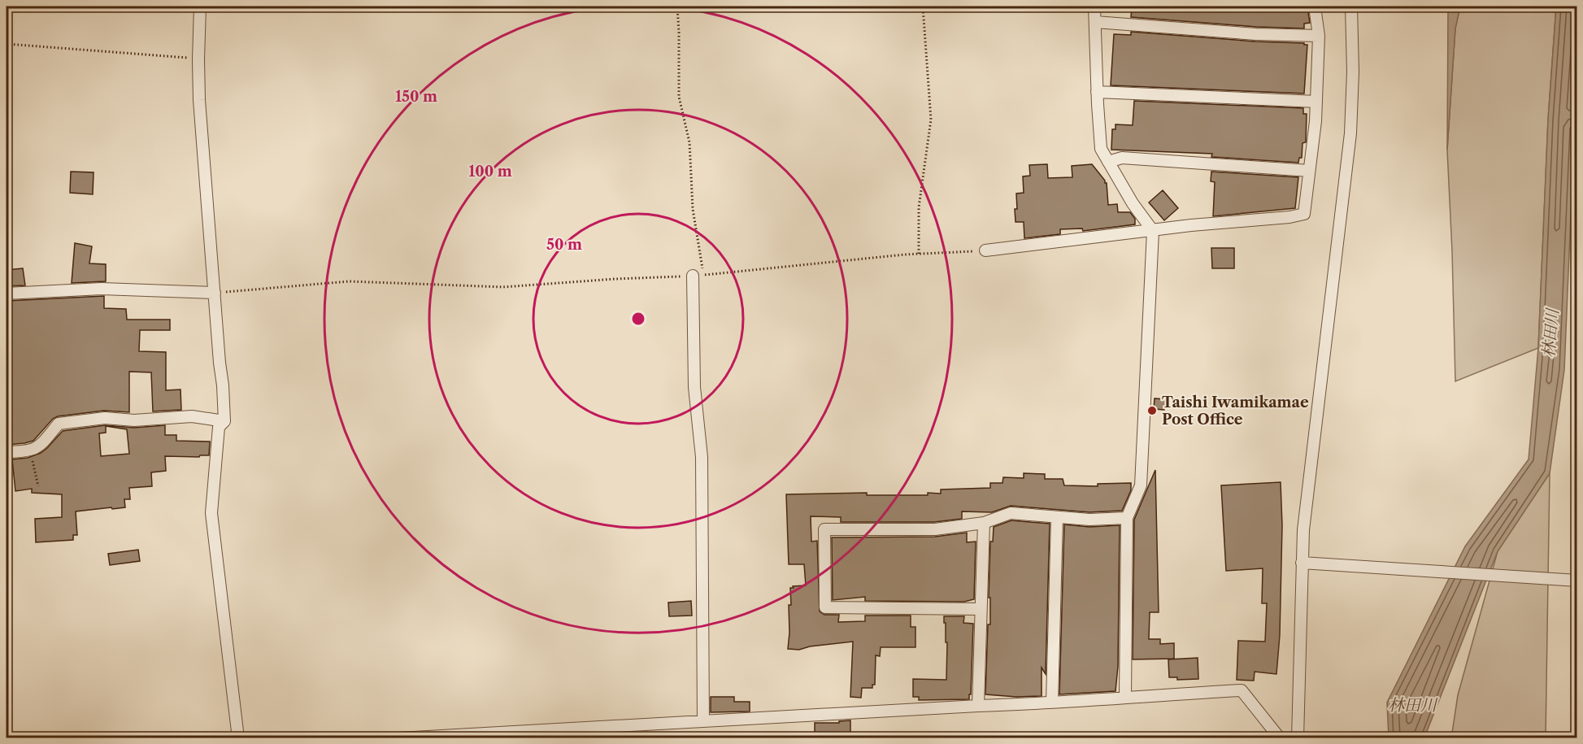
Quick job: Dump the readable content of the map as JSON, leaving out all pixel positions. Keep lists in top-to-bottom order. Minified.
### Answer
{"water":["林田川"],"places":["Taishi Iwamikamae Post Office"],"rings":["150 m","100 m","50 m"]}
